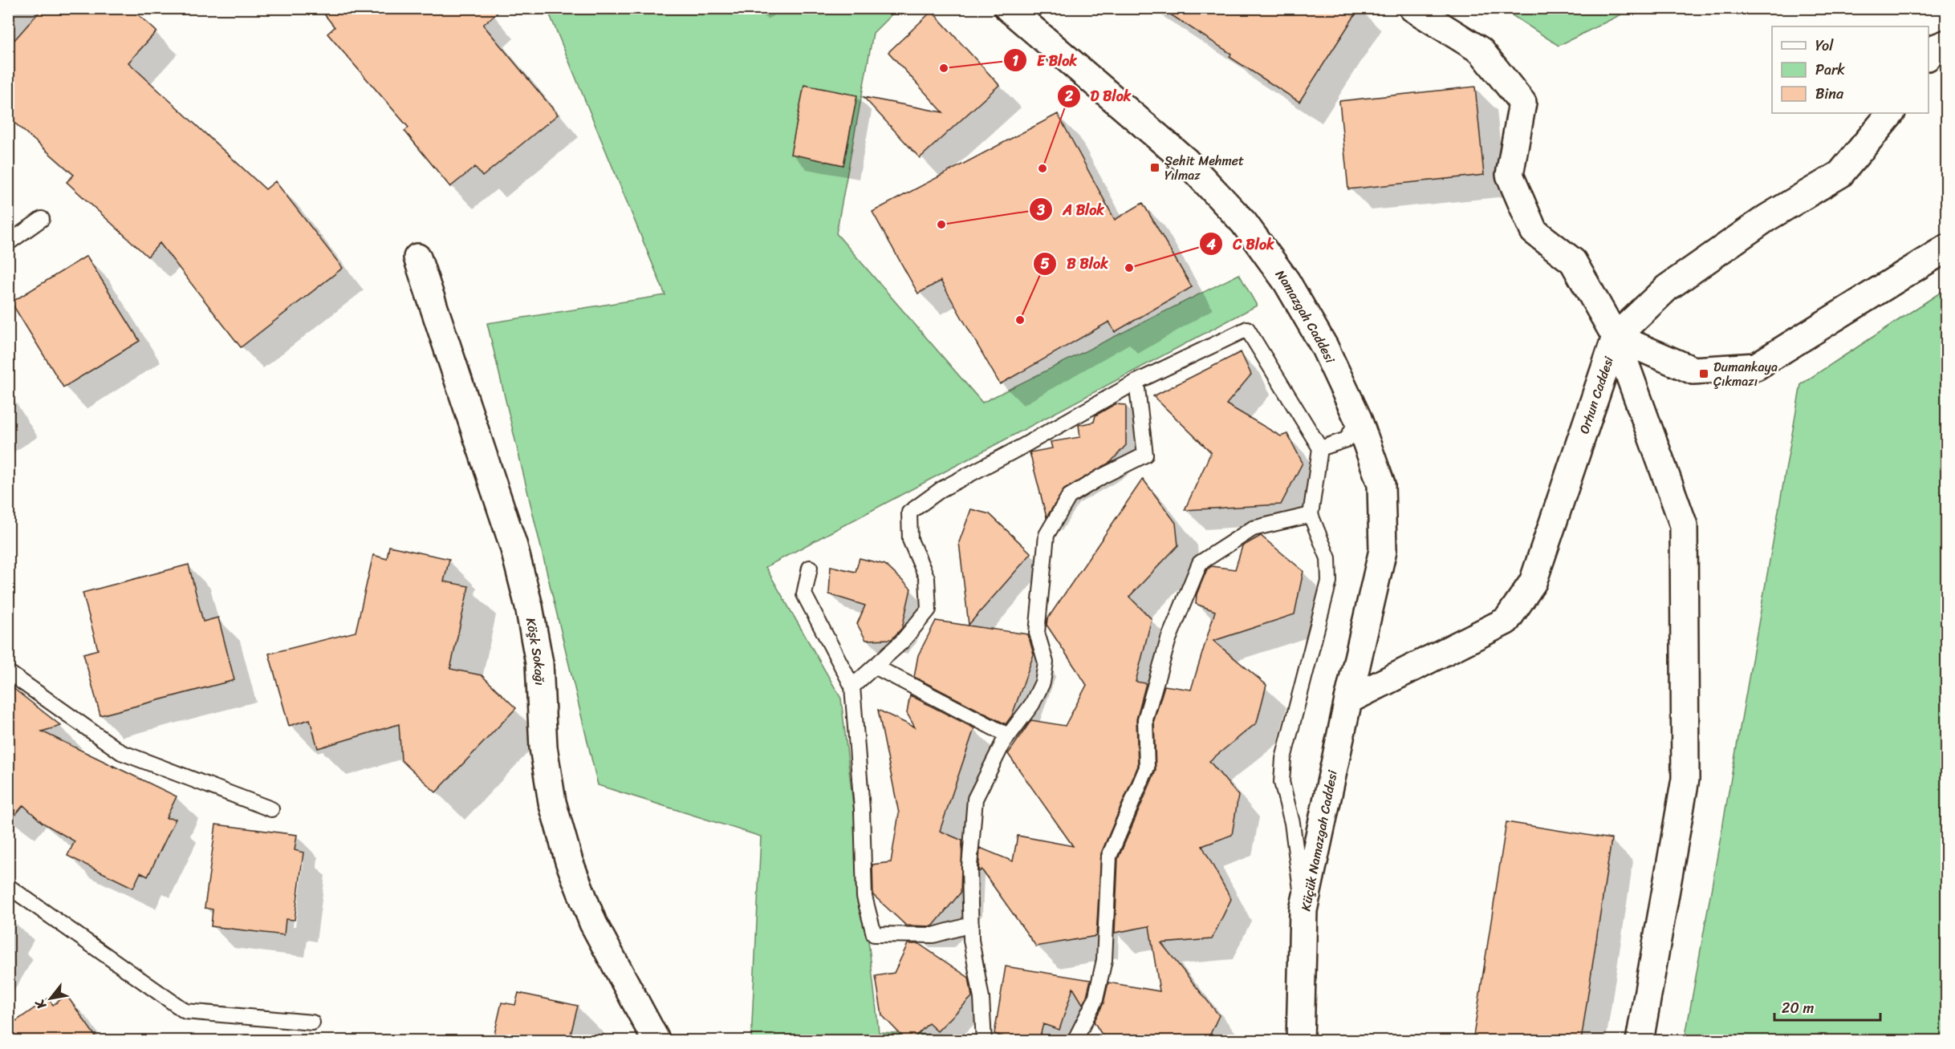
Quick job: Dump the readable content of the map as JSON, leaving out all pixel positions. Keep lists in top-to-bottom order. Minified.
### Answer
{"streets":{"street":["Namazgah Caddesi","Orhun Caddesi","Köşk Sokağı","Küçük Namazgah Caddesi"]},"crossings":[["Namazgah Caddesi","Orhun Caddesi"],["Namazgah Caddesi","Küçük Namazgah Caddesi"],["Orhun Caddesi","Küçük Namazgah Caddesi"]],"places":{"other":["E Blok","D Blok","A Blok","C Blok","B Blok"],"transit":["Şehit Mehmet Yılmaz","Dumankaya Çıkmazı"]},"legend":["Yol","Park","Bina"],"scale_bar":"20 m","north":"bottom left"}
